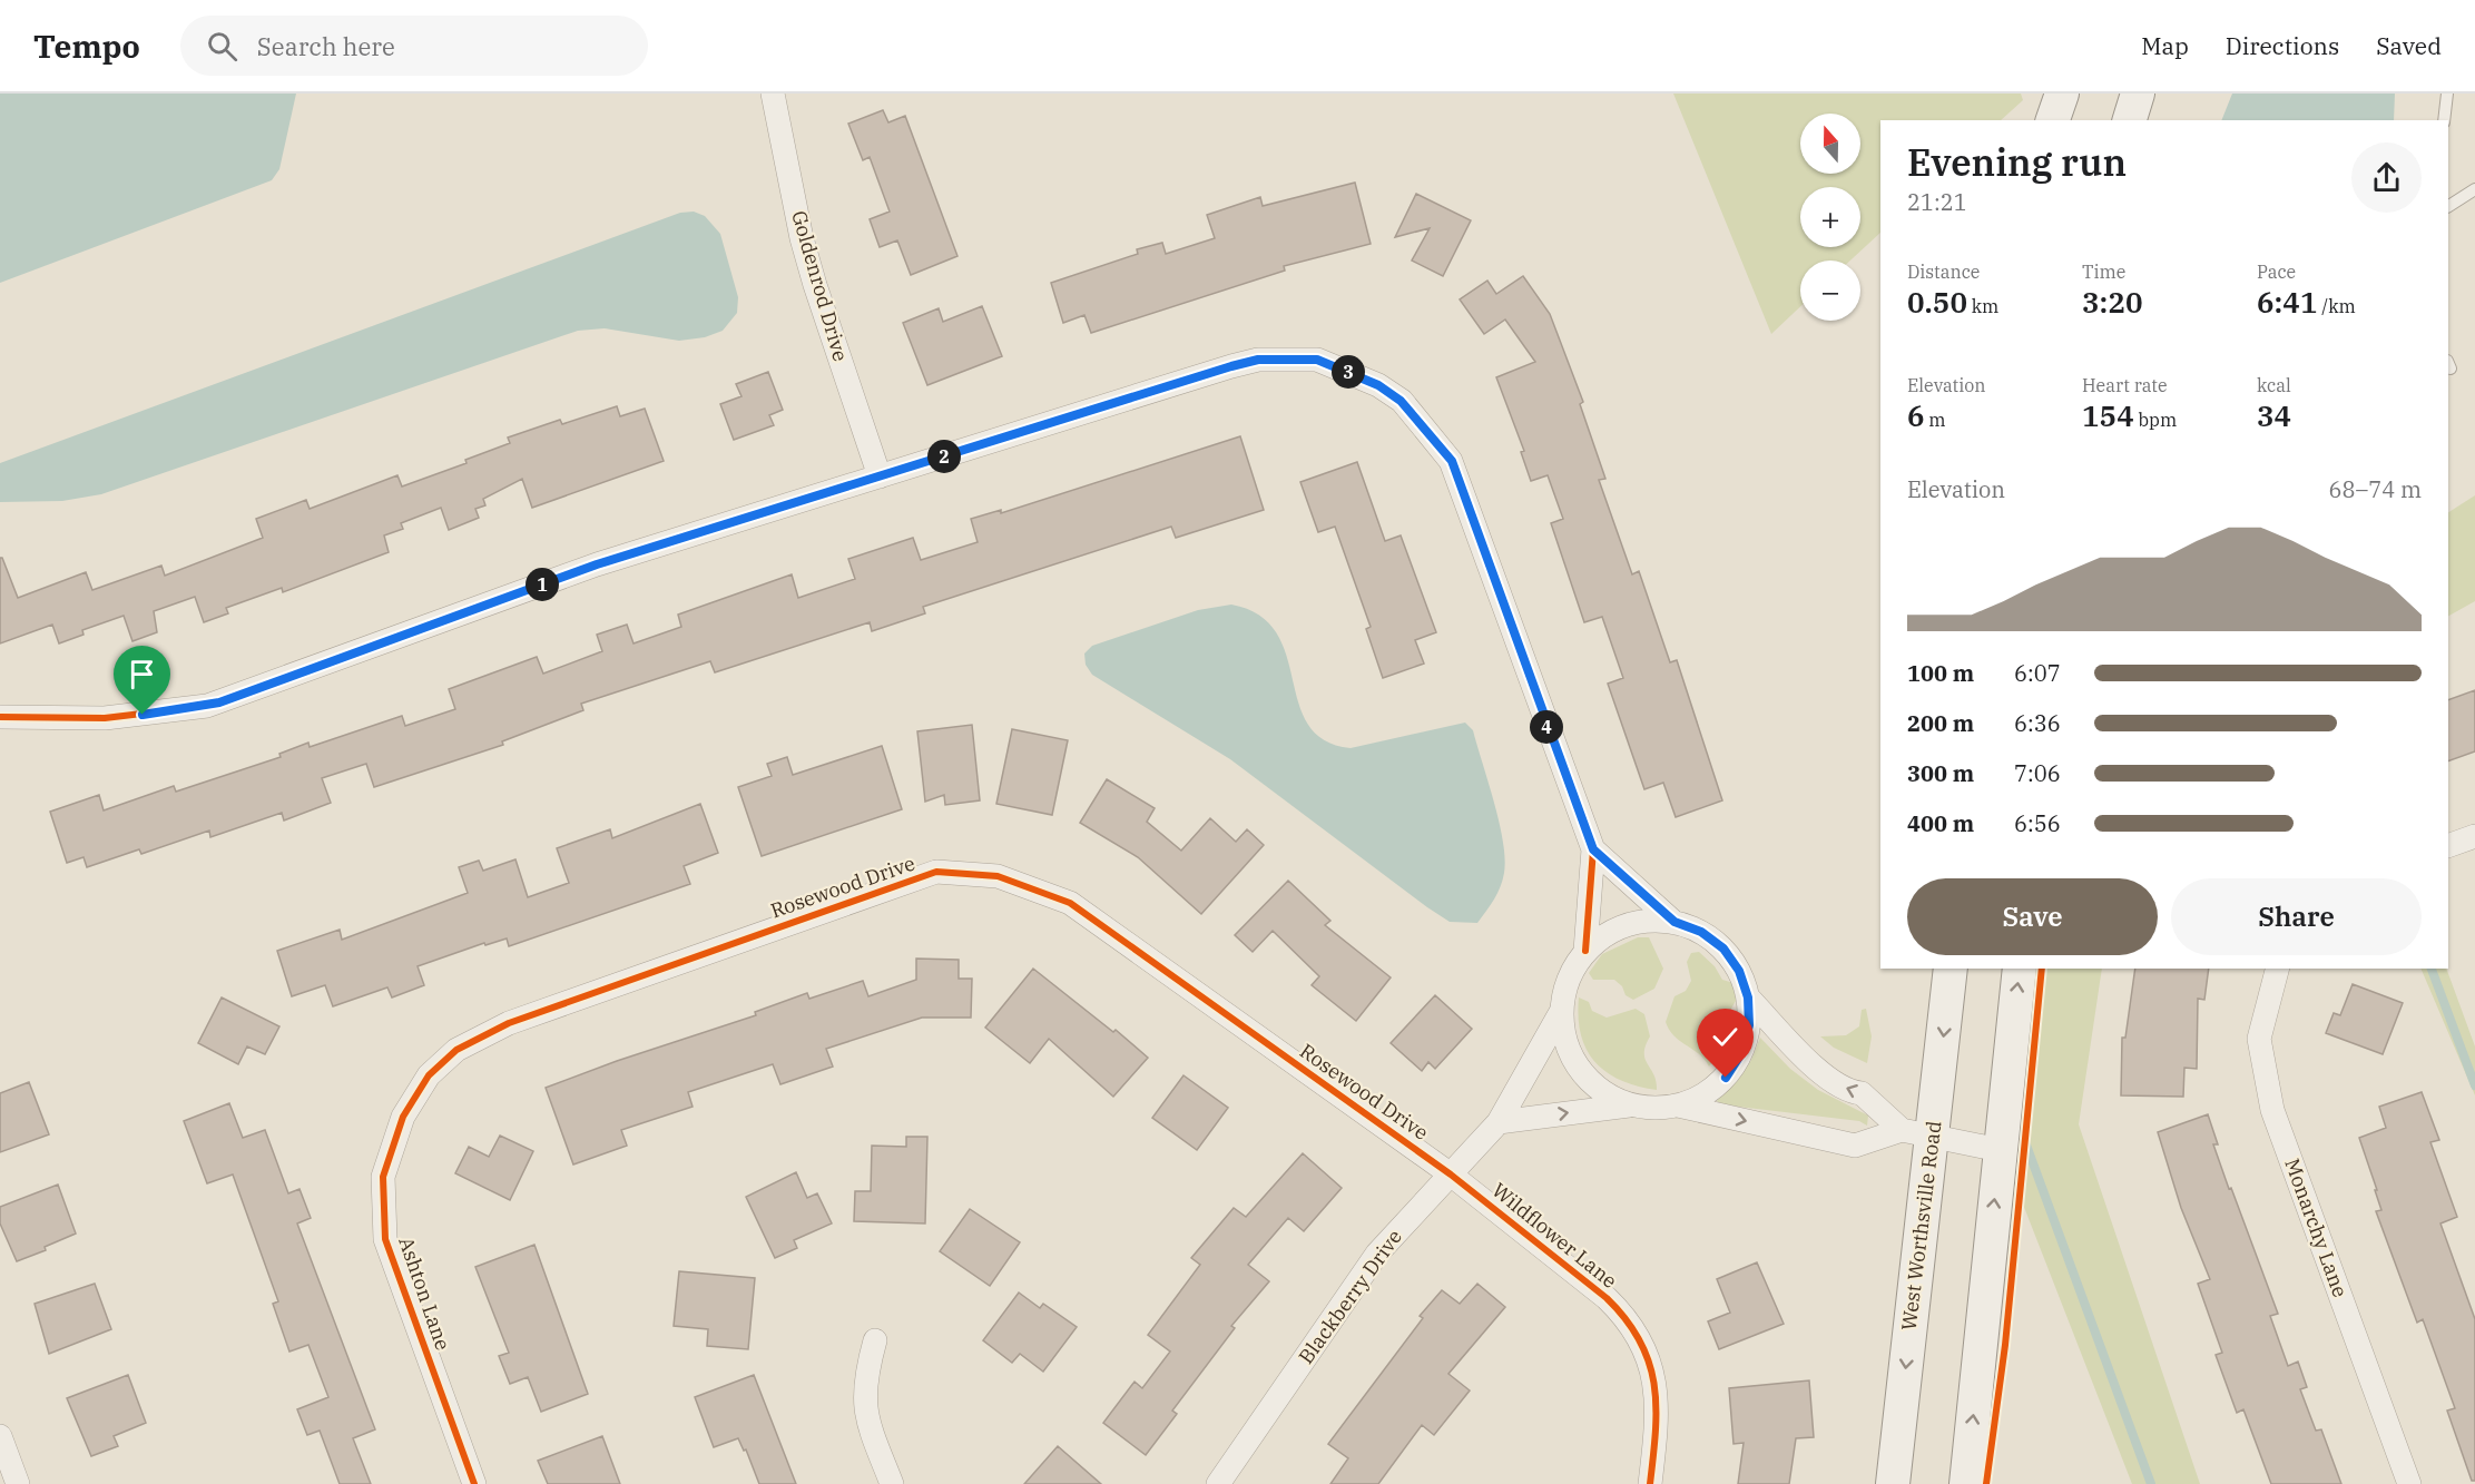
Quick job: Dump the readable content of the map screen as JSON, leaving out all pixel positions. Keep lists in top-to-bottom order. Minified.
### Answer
{"streets":{"main road":["West Worthsville Road"],"street":["Goldenrod Drive","Rosewood Drive","Monarchy Lane","Wildflower Lane","Ashton Lane","Blackberry Drive"]},"crossings":[["Rosewood Drive","Wildflower Lane"],["Rosewood Drive","Ashton Lane"],["Rosewood Drive","Blackberry Drive"],["West Worthsville Road","Blackberry Drive"],["Wildflower Lane","Blackberry Drive"]],"north":"top","page":{"header":"Tempo","search":"Search here","nav":["Map","Directions","Saved"],"map_buttons":["+","−"],"heading":["Evening run","21:21"],"stats":[["Distance","0.50 km"],["Time","3:20"],["Pace","6:41 /km"],["Elevation","6 m"],["Heart rate","154 bpm"],["kcal","34"]],"pins":["3","2","1","4"],"chart":["Elevation","68–74 m"],"list":[{"name":"100 m","note":"6:07"},{"name":"200 m","note":"6:36"},{"name":"300 m","note":"7:06"},{"name":"400 m","note":"6:56"}],"buttons":["Save","Share"]}}
